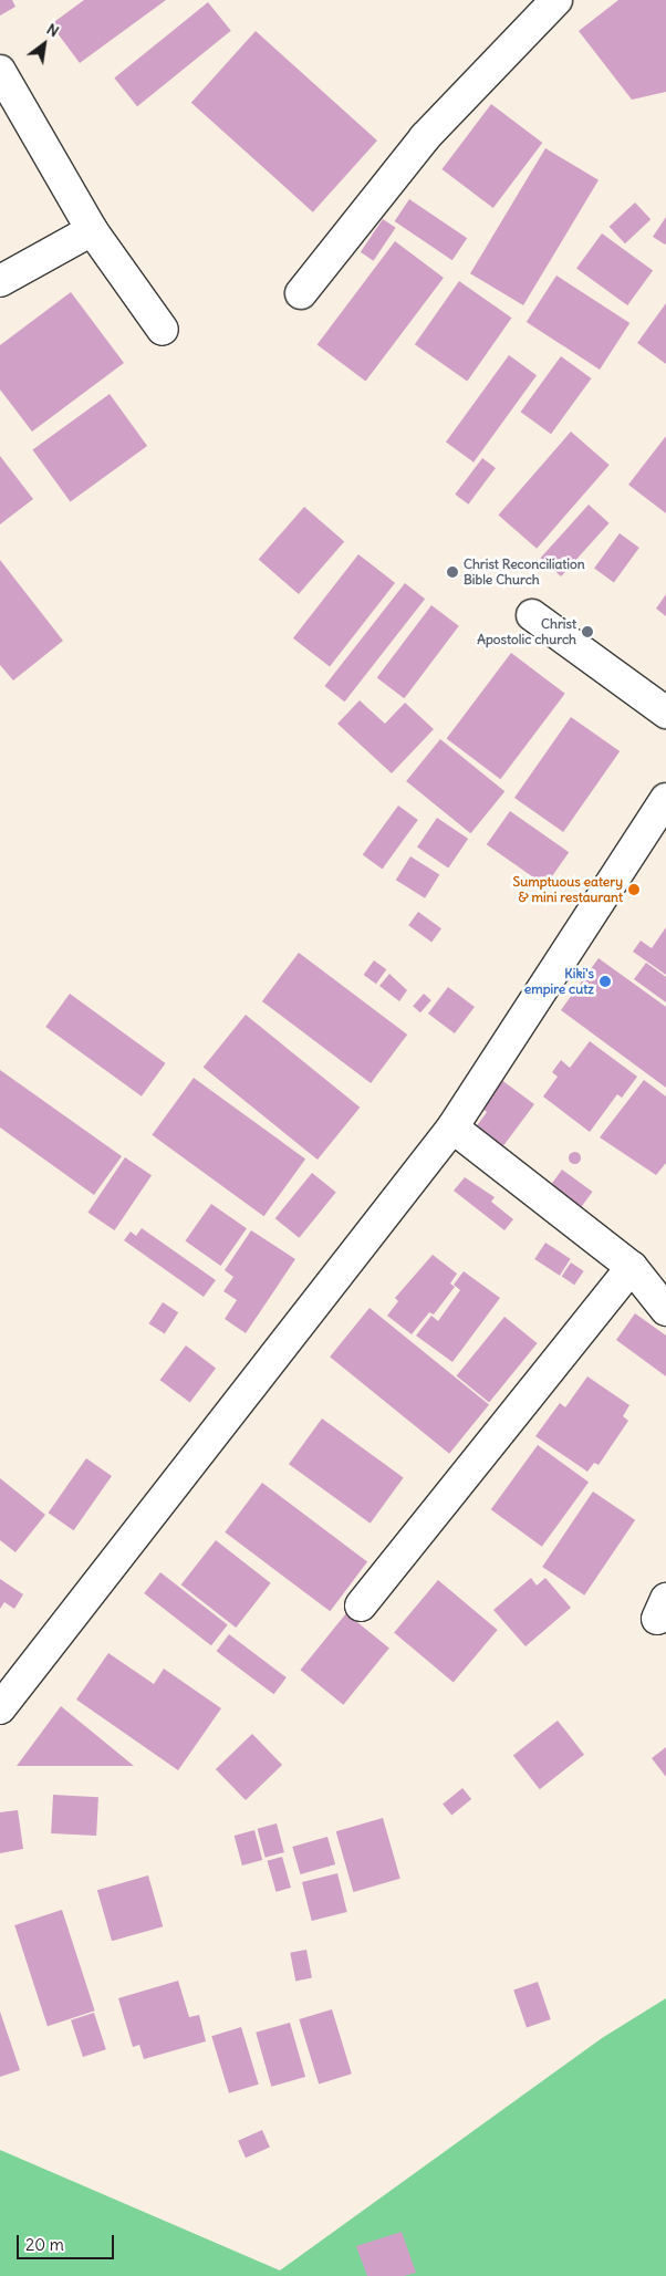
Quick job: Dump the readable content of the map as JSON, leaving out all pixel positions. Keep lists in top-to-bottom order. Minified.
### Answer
{"places":["Christ Reconciliation Bible Church","Christ Apostolic church","Sumptuous eatery & mini restaurant","Kiki's empire cutz"],"scale_bar":"20 m","north":"top right"}
